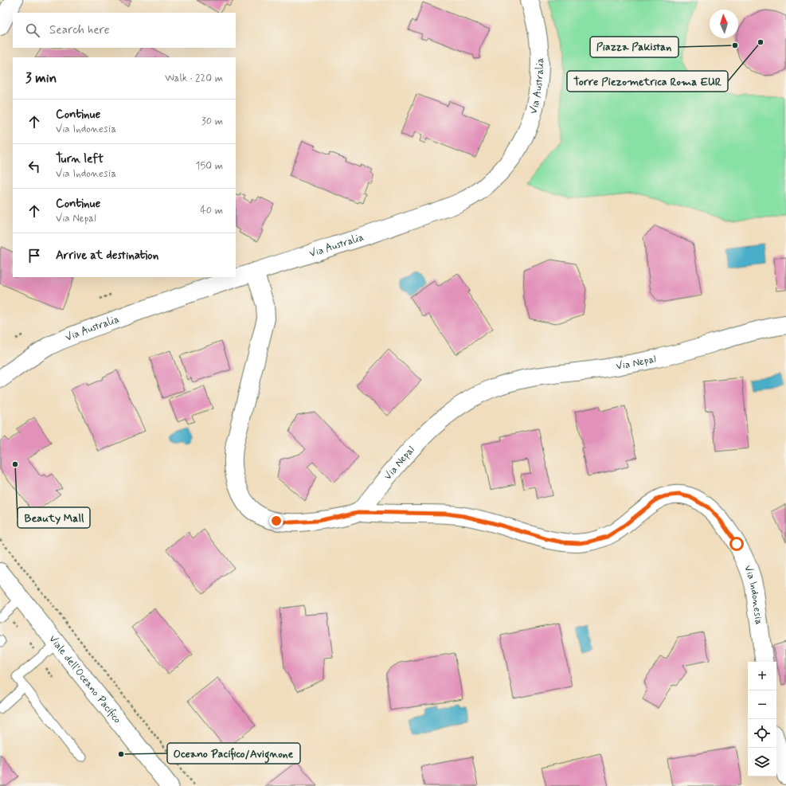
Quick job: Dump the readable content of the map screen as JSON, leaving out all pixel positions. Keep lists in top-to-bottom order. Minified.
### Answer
{"streets":{"street":["Via Australia","Via Nepal","Via Indonesia","Viale dell'Oceano Pacifico"]},"crossings":[["Via Nepal","Via Indonesia"]],"places":["Torre Piezometrica Roma EUR","Piazza Pakistan","Beauty Mall","Oceano Pacifico/Avignone"],"north":"top","page":{"search":"Search here","heading":["3 min","Walk · 220 m"],"list":[["Continue","Via Indonesia","30 m"],["Turn left","Via Indonesia","150 m"],["Continue","Via Nepal","40 m"],"Arrive at destination"],"map_buttons":["+","−"]}}
